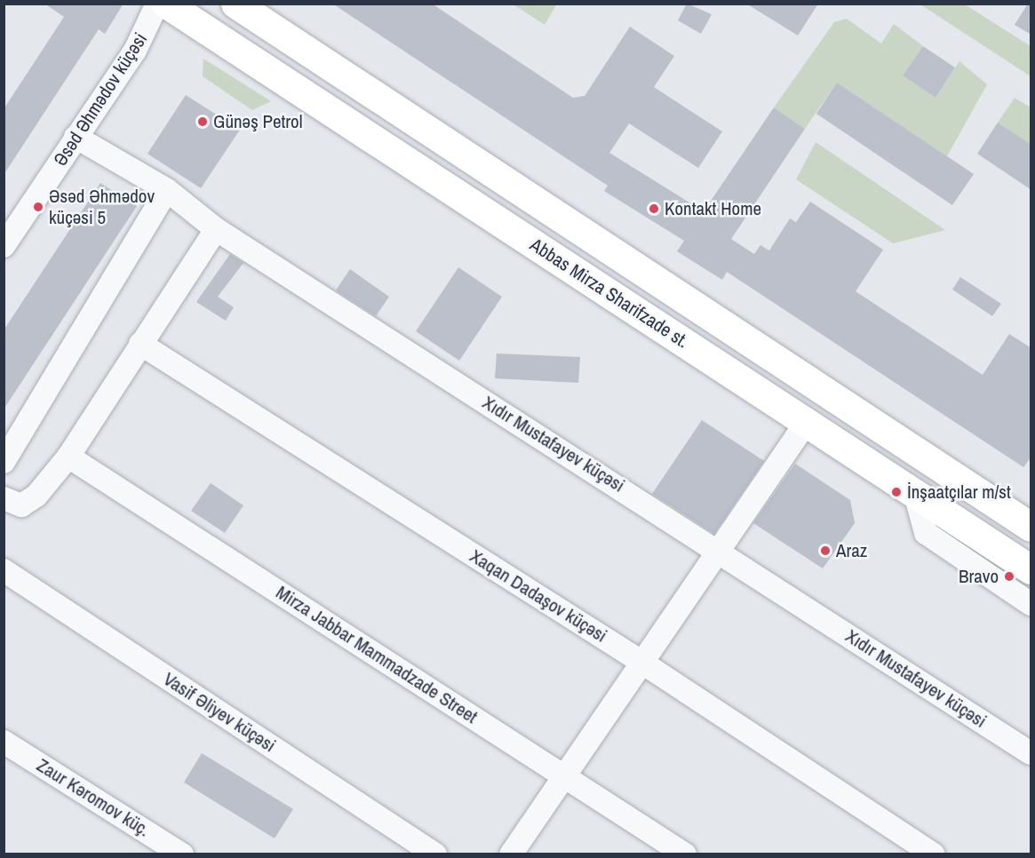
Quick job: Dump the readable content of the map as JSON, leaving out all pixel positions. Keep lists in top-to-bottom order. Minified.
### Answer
{"streets":{"main road":["Abbas Mirza Sharifzade st."],"street":["Əsəd Əhmədov küçəsi","Xıdır Mustafayev küçəsi","Xaqan Dadaşov küçəsi","Mirza Jabbar Mammadzade Street","Vasif Əliyev küçəsi","Zaur Kəromov küç."]},"crossings":[["Əsəd Əhmədov küçəsi","Xıdır Mustafayev küçəsi"]],"places":["Günəş Petrol","Əsəd Əhmədov küçəsi 5","Kontakt Home","İnşaatçılar m/st","Araz","Bravo"]}
